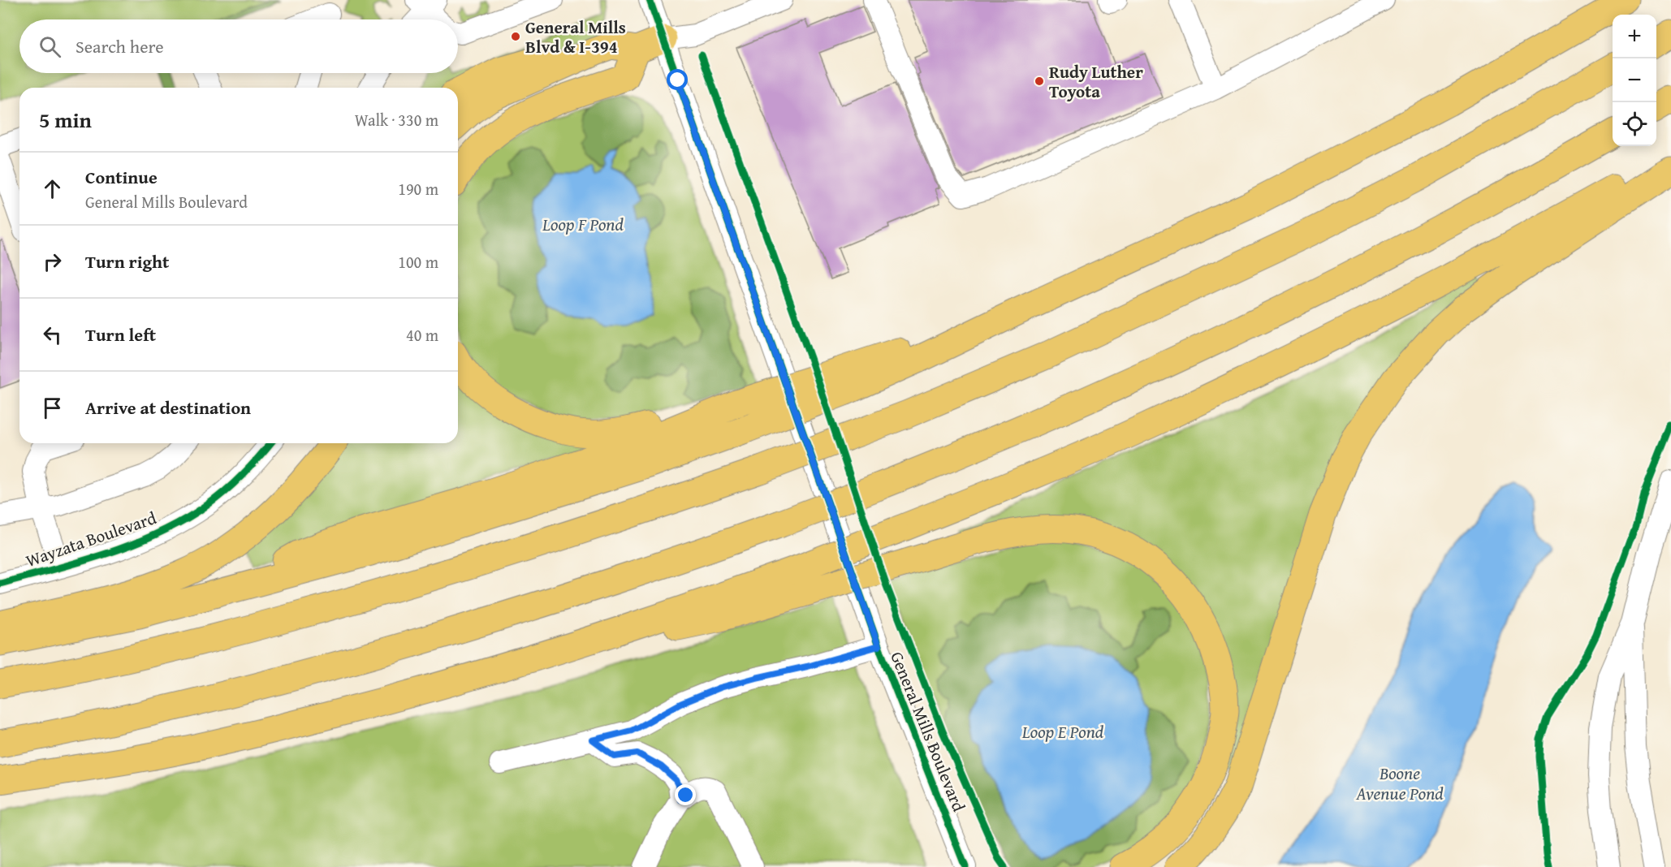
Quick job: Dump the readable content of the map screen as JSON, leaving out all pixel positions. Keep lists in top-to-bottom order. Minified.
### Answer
{"streets":{"street":["Wayzata Boulevard","General Mills Boulevard"]},"water":["Loop F Pond","Loop E Pond","Boone Avenue Pond"],"places":["General Mills Blvd & I-394","Rudy Luther Toyota"],"page":{"map_buttons":["+","−"],"search":"Search here","heading":["5 min","Walk · 330 m"],"list":[["Continue","General Mills Boulevard","190 m"],["Turn right","100 m"],["Turn left","40 m"],"Arrive at destination"]}}
